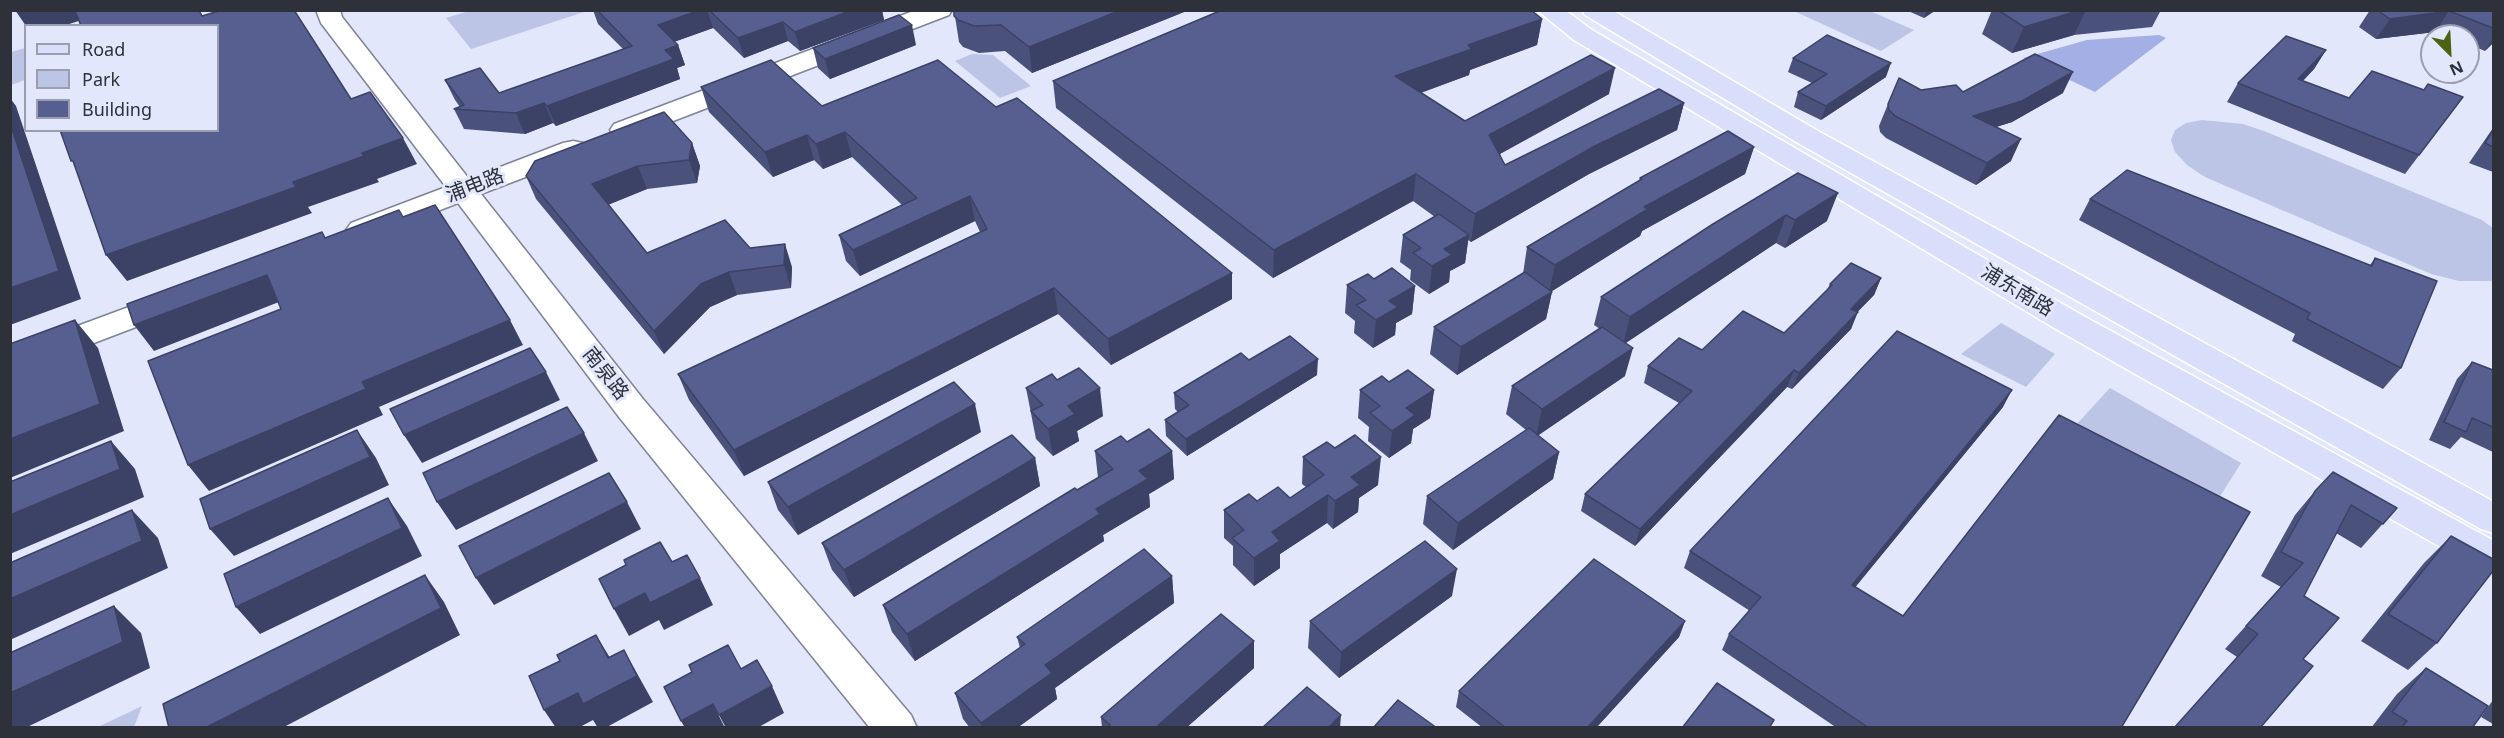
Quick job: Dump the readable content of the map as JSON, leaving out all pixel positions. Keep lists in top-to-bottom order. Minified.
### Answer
{"streets":{"main road":["浦东南路"],"street":["浦电路","南泉路"]},"crossings":[["浦电路","南泉路"]],"legend":["Road","Park","Building"],"north":"bottom right"}
